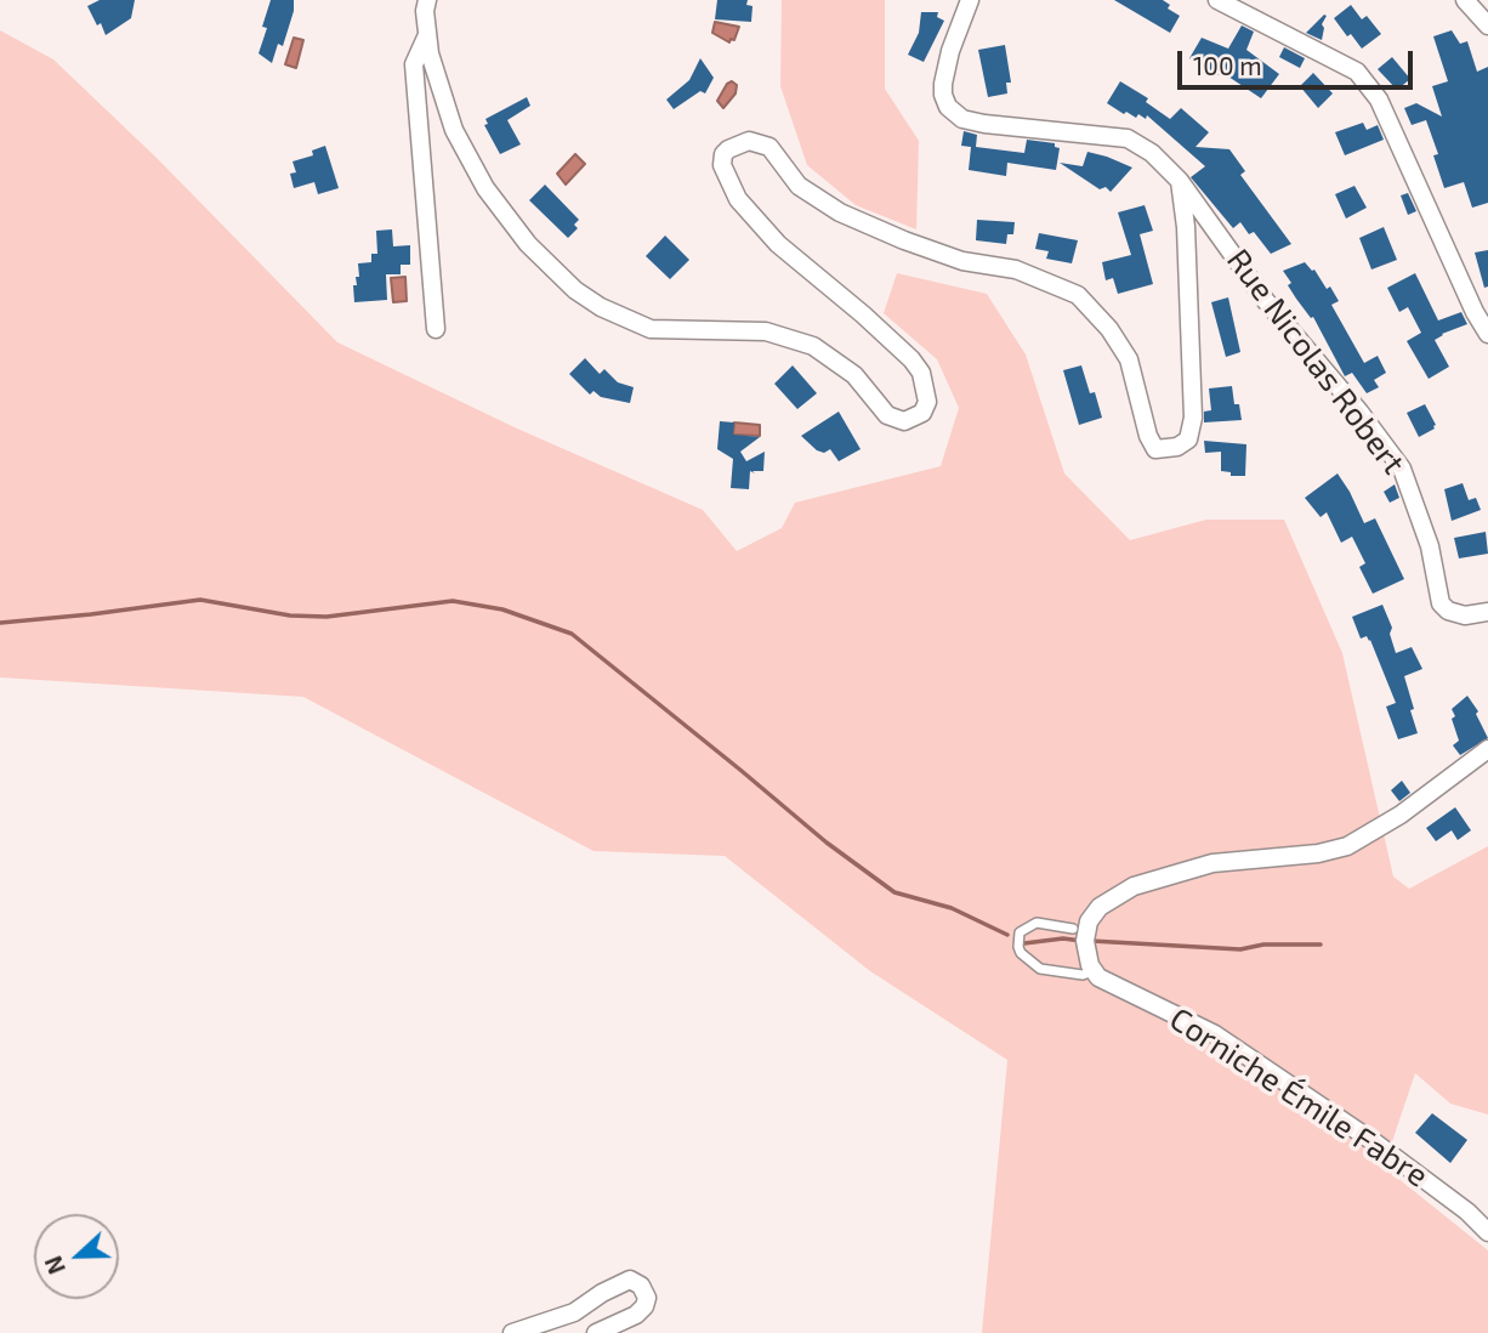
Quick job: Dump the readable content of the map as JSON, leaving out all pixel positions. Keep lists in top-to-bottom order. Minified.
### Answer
{"streets":{"street":["Rue Nicolas Robert","Corniche Émile Fabre"]},"scale_bar":"100 m","north":"left"}
